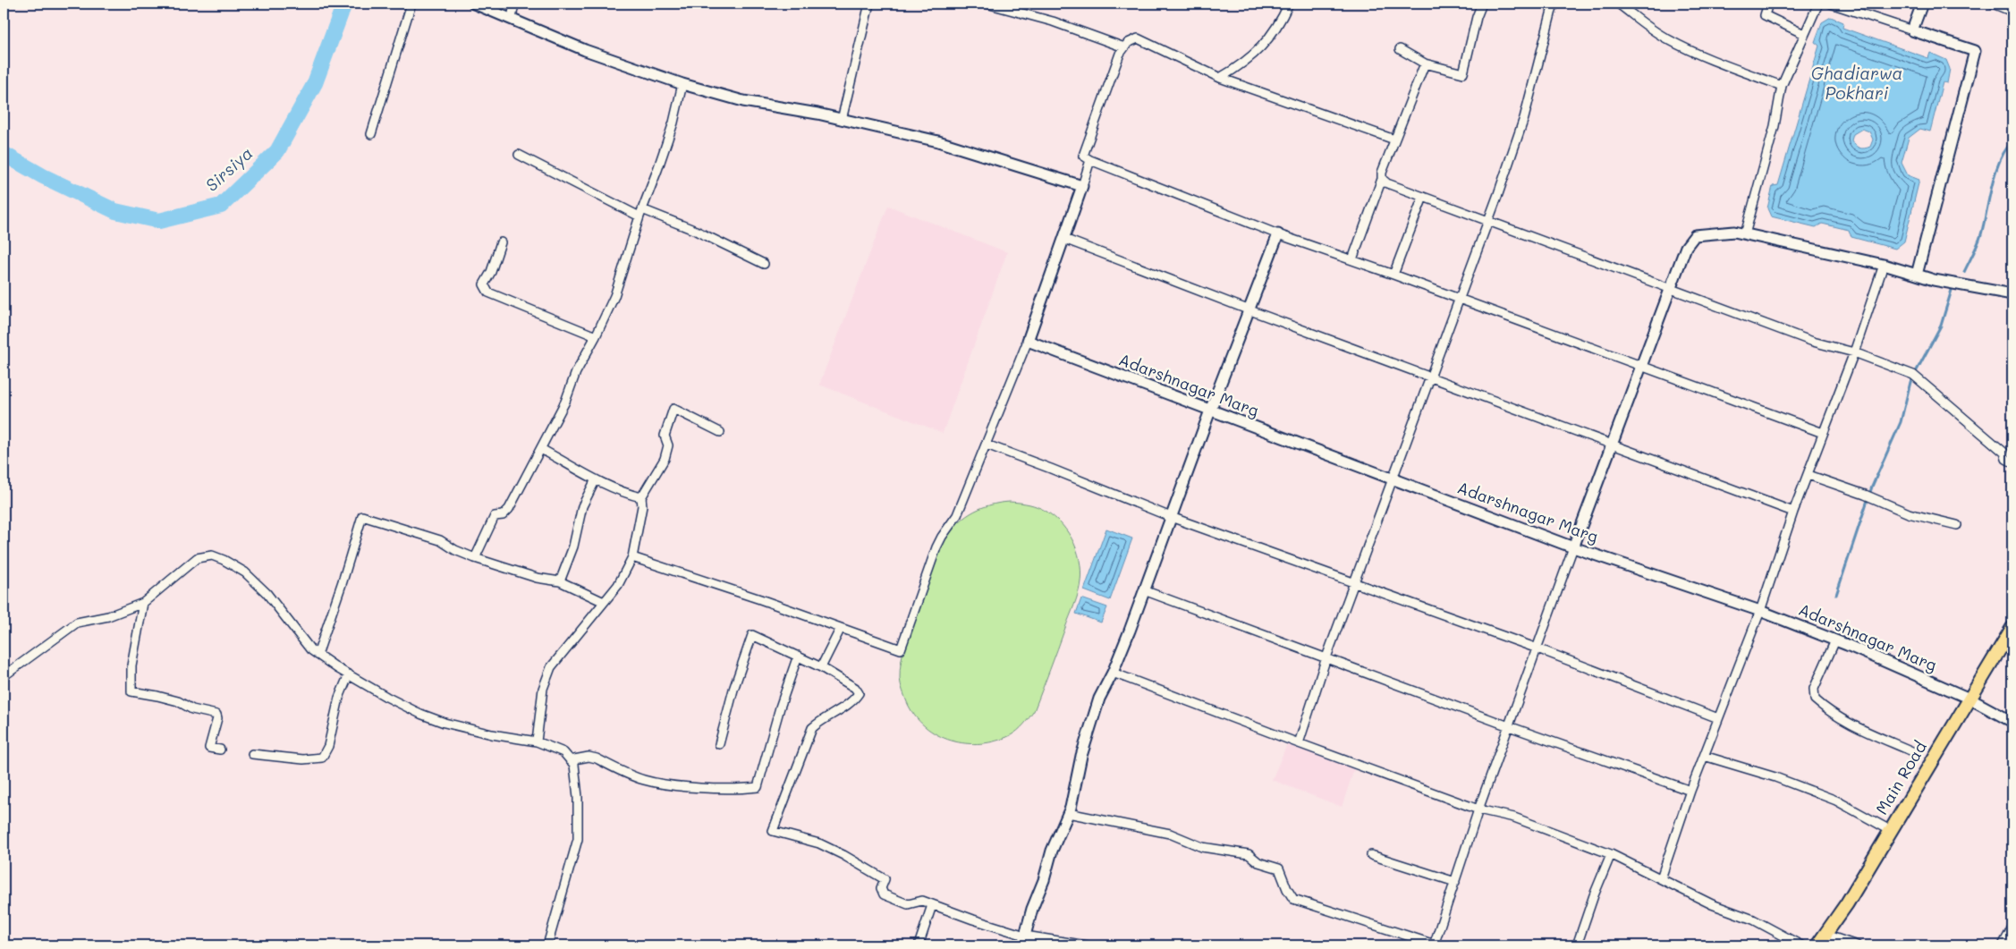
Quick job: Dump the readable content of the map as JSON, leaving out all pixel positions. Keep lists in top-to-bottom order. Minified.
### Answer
{"streets":{"main road":["Main Road"],"street":["Adarshnagar Marg"]},"crossings":[["Adarshnagar Marg","Main Road"]],"water":["Ghadiarwa Pokhari","Sirsiya"]}
